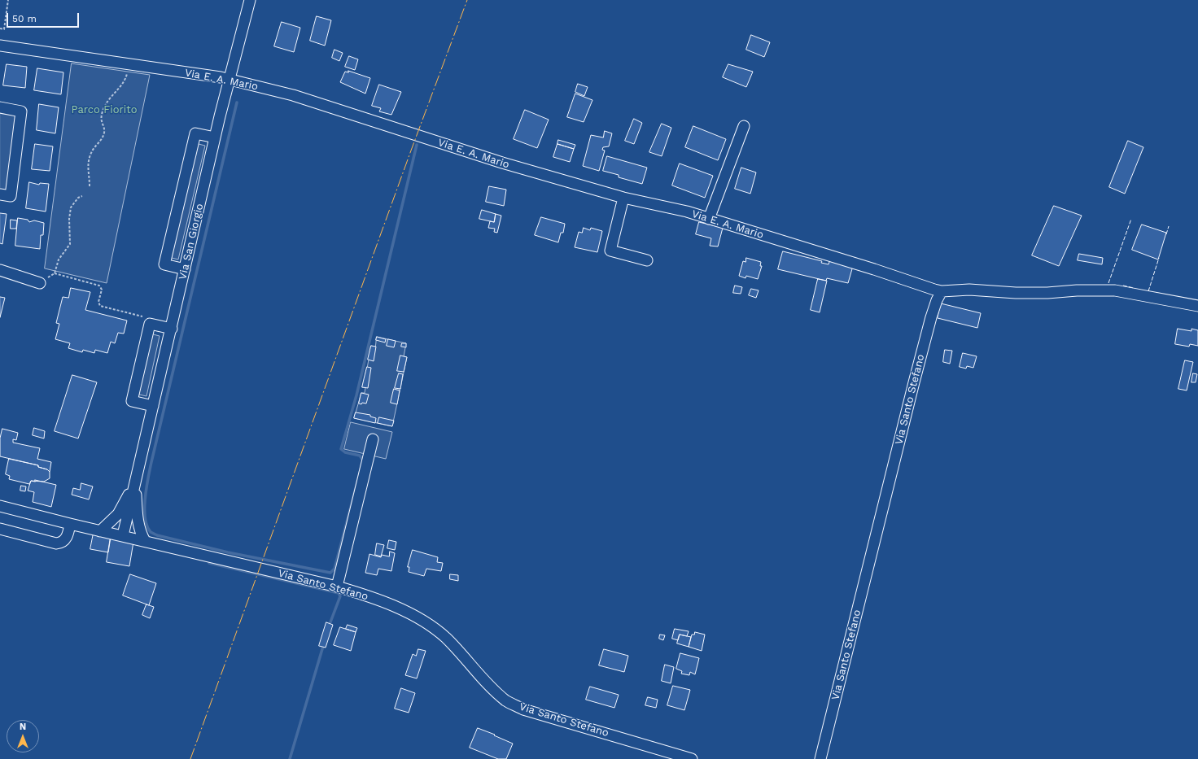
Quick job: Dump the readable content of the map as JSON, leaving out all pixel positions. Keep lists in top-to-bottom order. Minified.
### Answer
{"streets":{"street":["Via E. A. Mario","Via San Giorgio","Via Santo Stefano"]},"crossings":[["Via E. A. Mario","Via San Giorgio"],["Via E. A. Mario","Via Santo Stefano"],["Via San Giorgio","Via Santo Stefano"]],"parks":["Parco Fiorito"],"scale_bar":"50 m","north":"top"}
